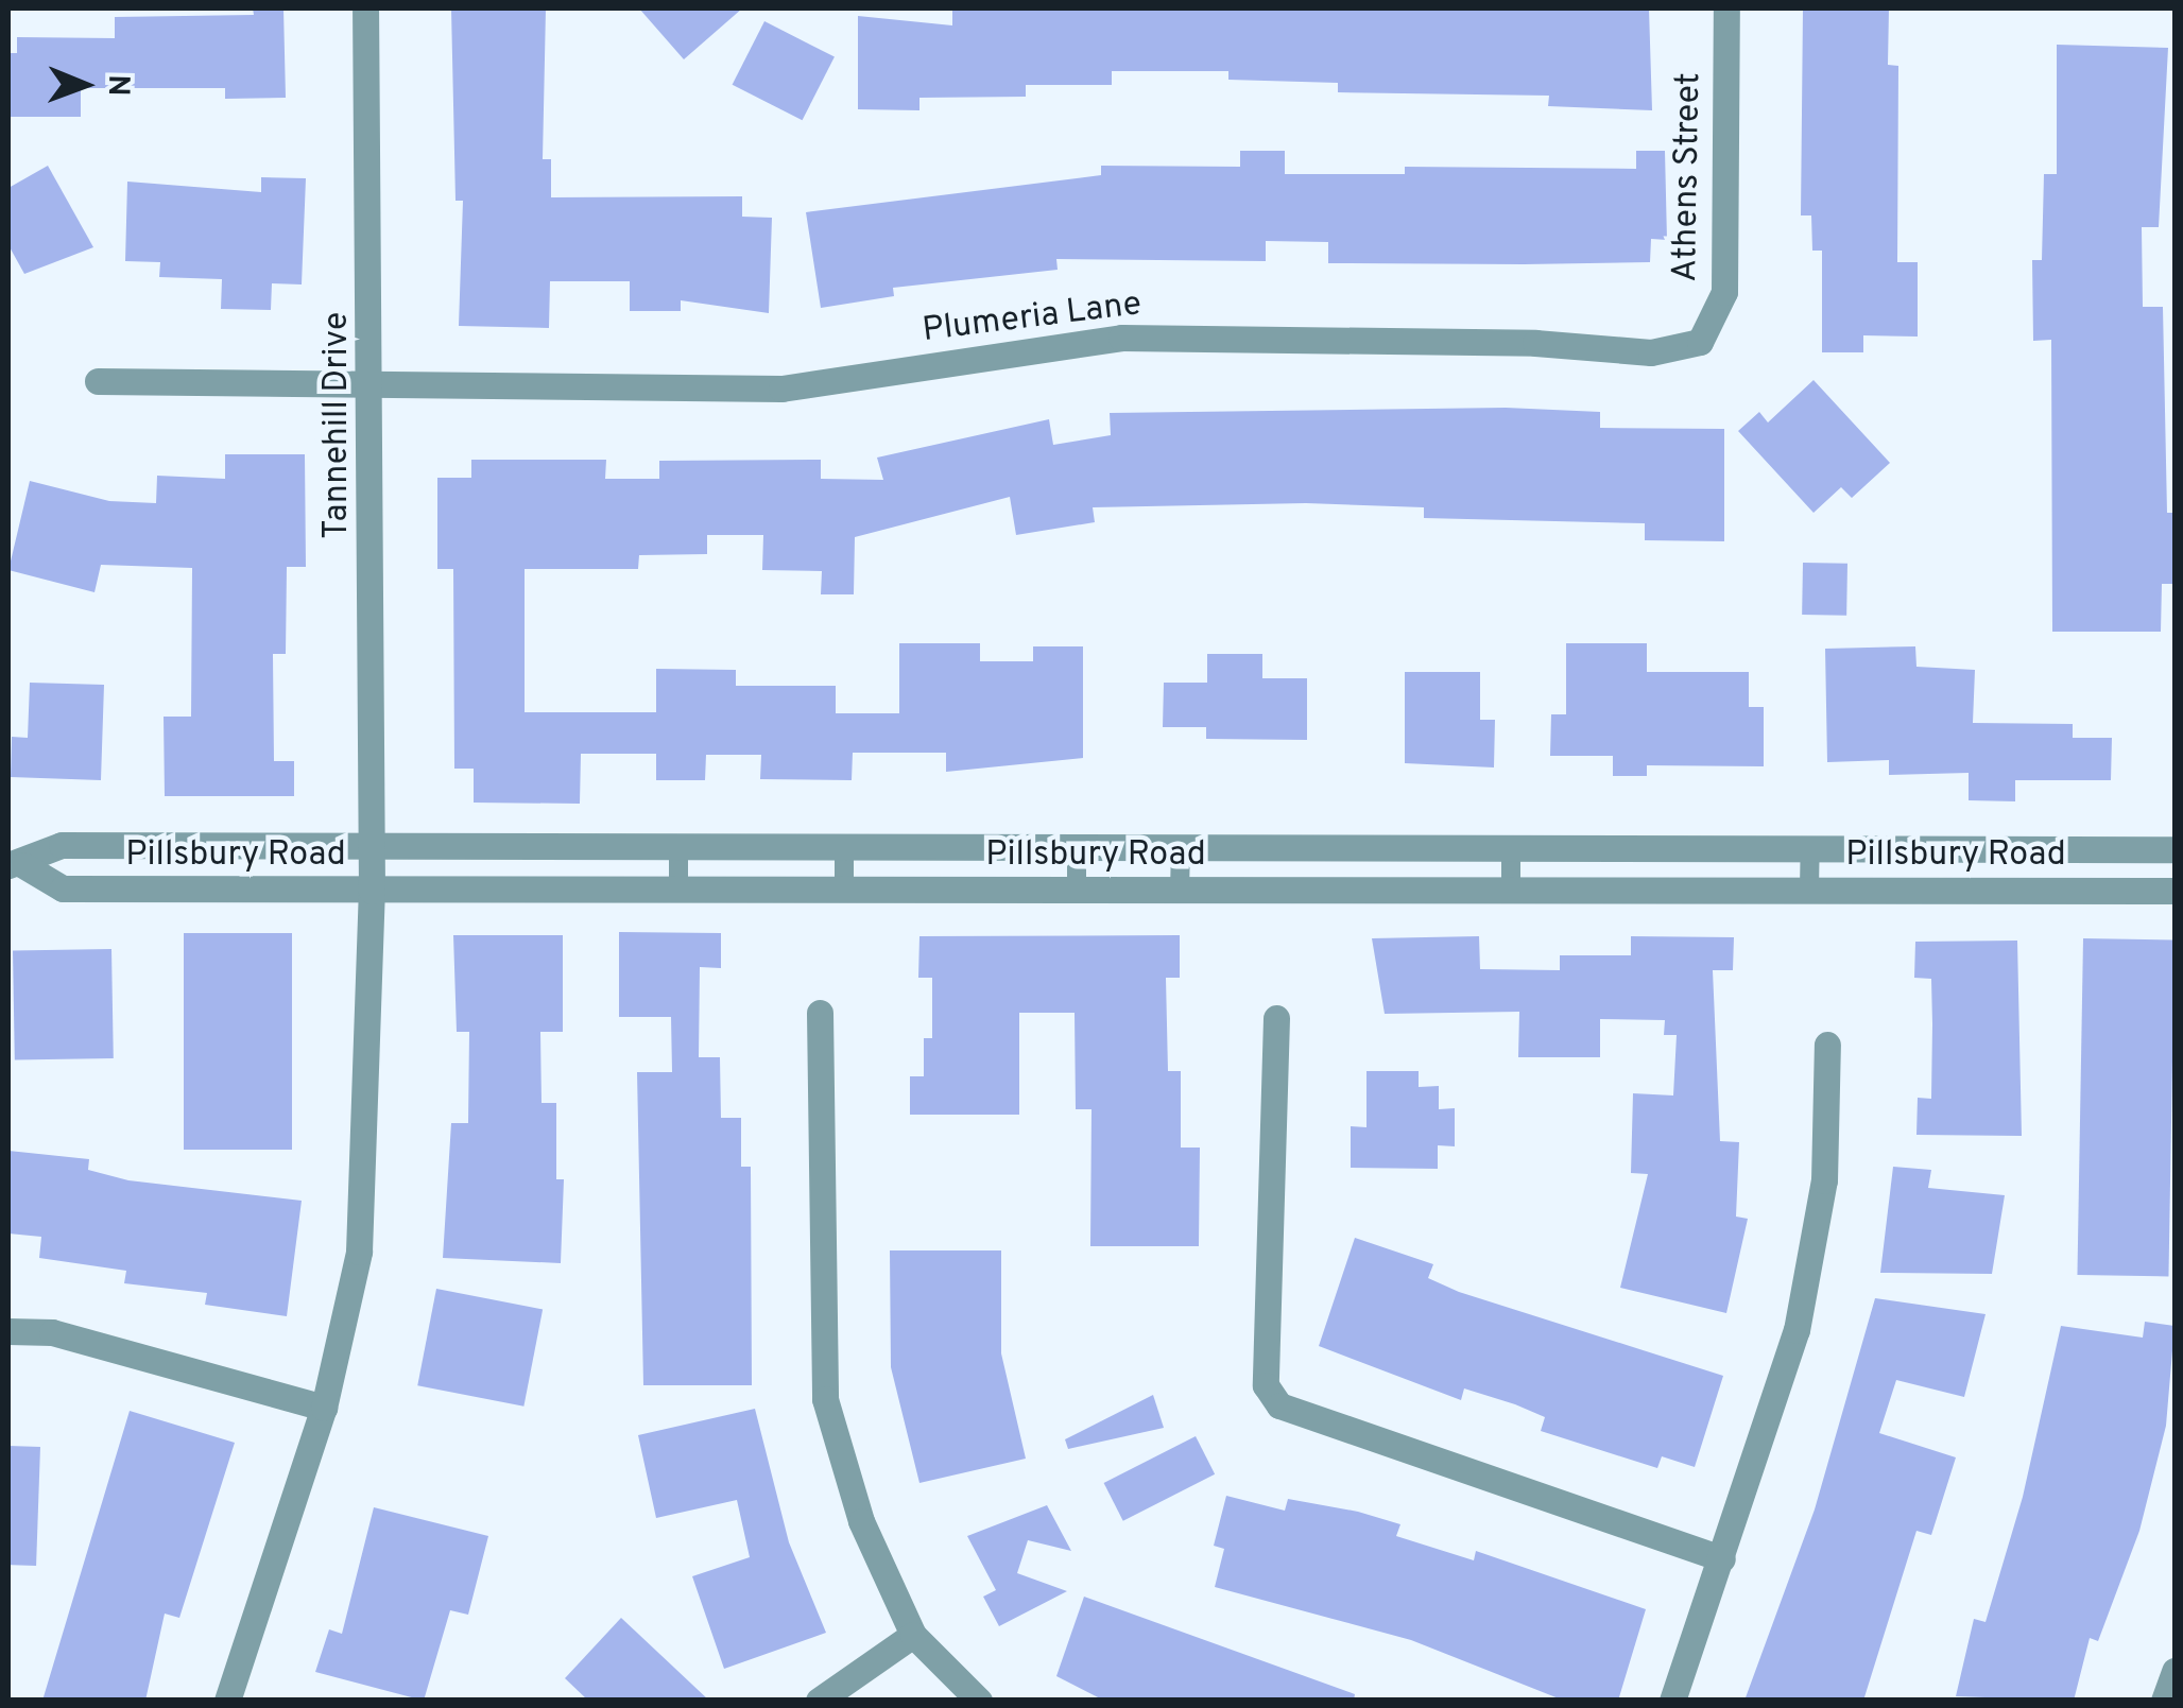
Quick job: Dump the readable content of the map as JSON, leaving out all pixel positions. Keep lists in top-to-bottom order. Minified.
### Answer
{"streets":{"street":["Athens Street","Plumeria Lane","Tannehill Drive","Pillsbury Road"]},"crossings":[["Athens Street","Plumeria Lane"],["Plumeria Lane","Tannehill Drive"],["Tannehill Drive","Pillsbury Road"]],"north":"right"}
